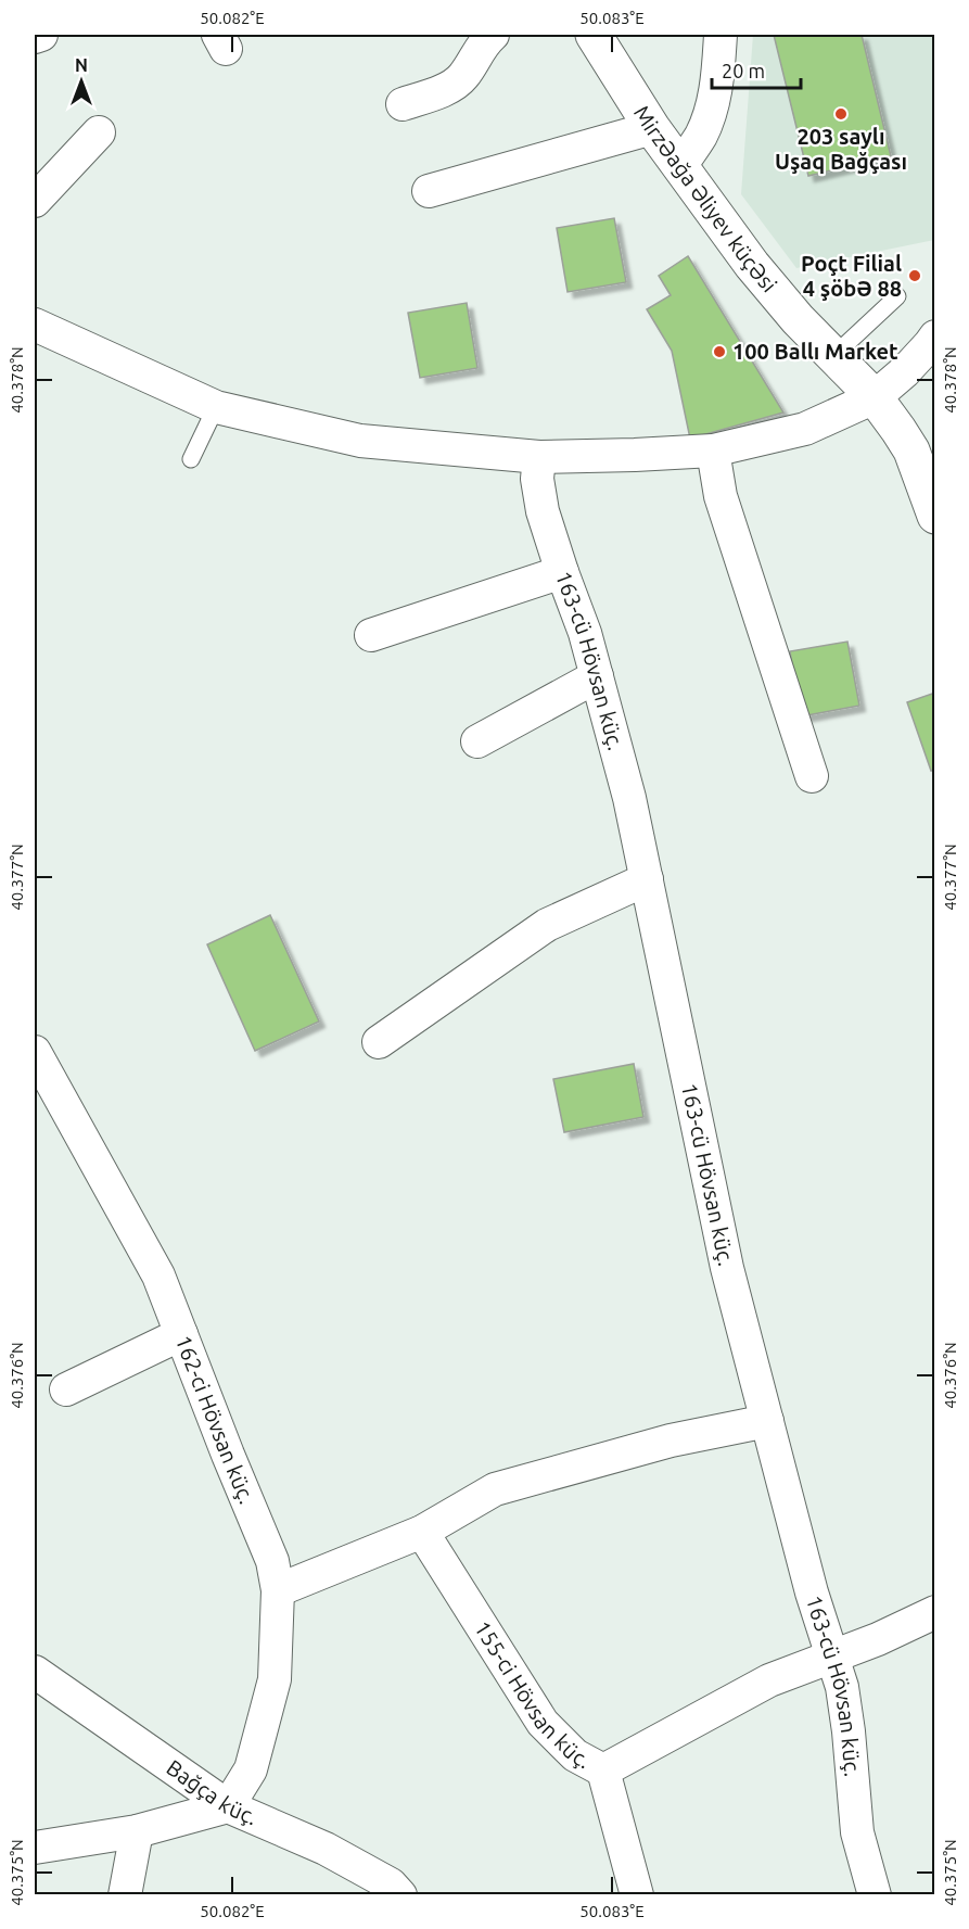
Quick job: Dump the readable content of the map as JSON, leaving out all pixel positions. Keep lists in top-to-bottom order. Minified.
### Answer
{"streets":{"street":["Mirzəağa Əliyev küçəsi","163-cü Hövsan küç.","162-ci Hövsan küç.","155-ci Hövsan küç.","Bağça küç."]},"crossings":[["162-ci Hövsan küç.","Bağça küç."]],"places":["203 saylı Uşaq Bağçası","Poçt Filial 4 şöbə 88","100 Ballı Market"],"scale_bar":"20 m","north":"top","coordinates":["50.082°E","50.083°E","40.378°N","40.377°N","40.376°N","40.375°N"]}
